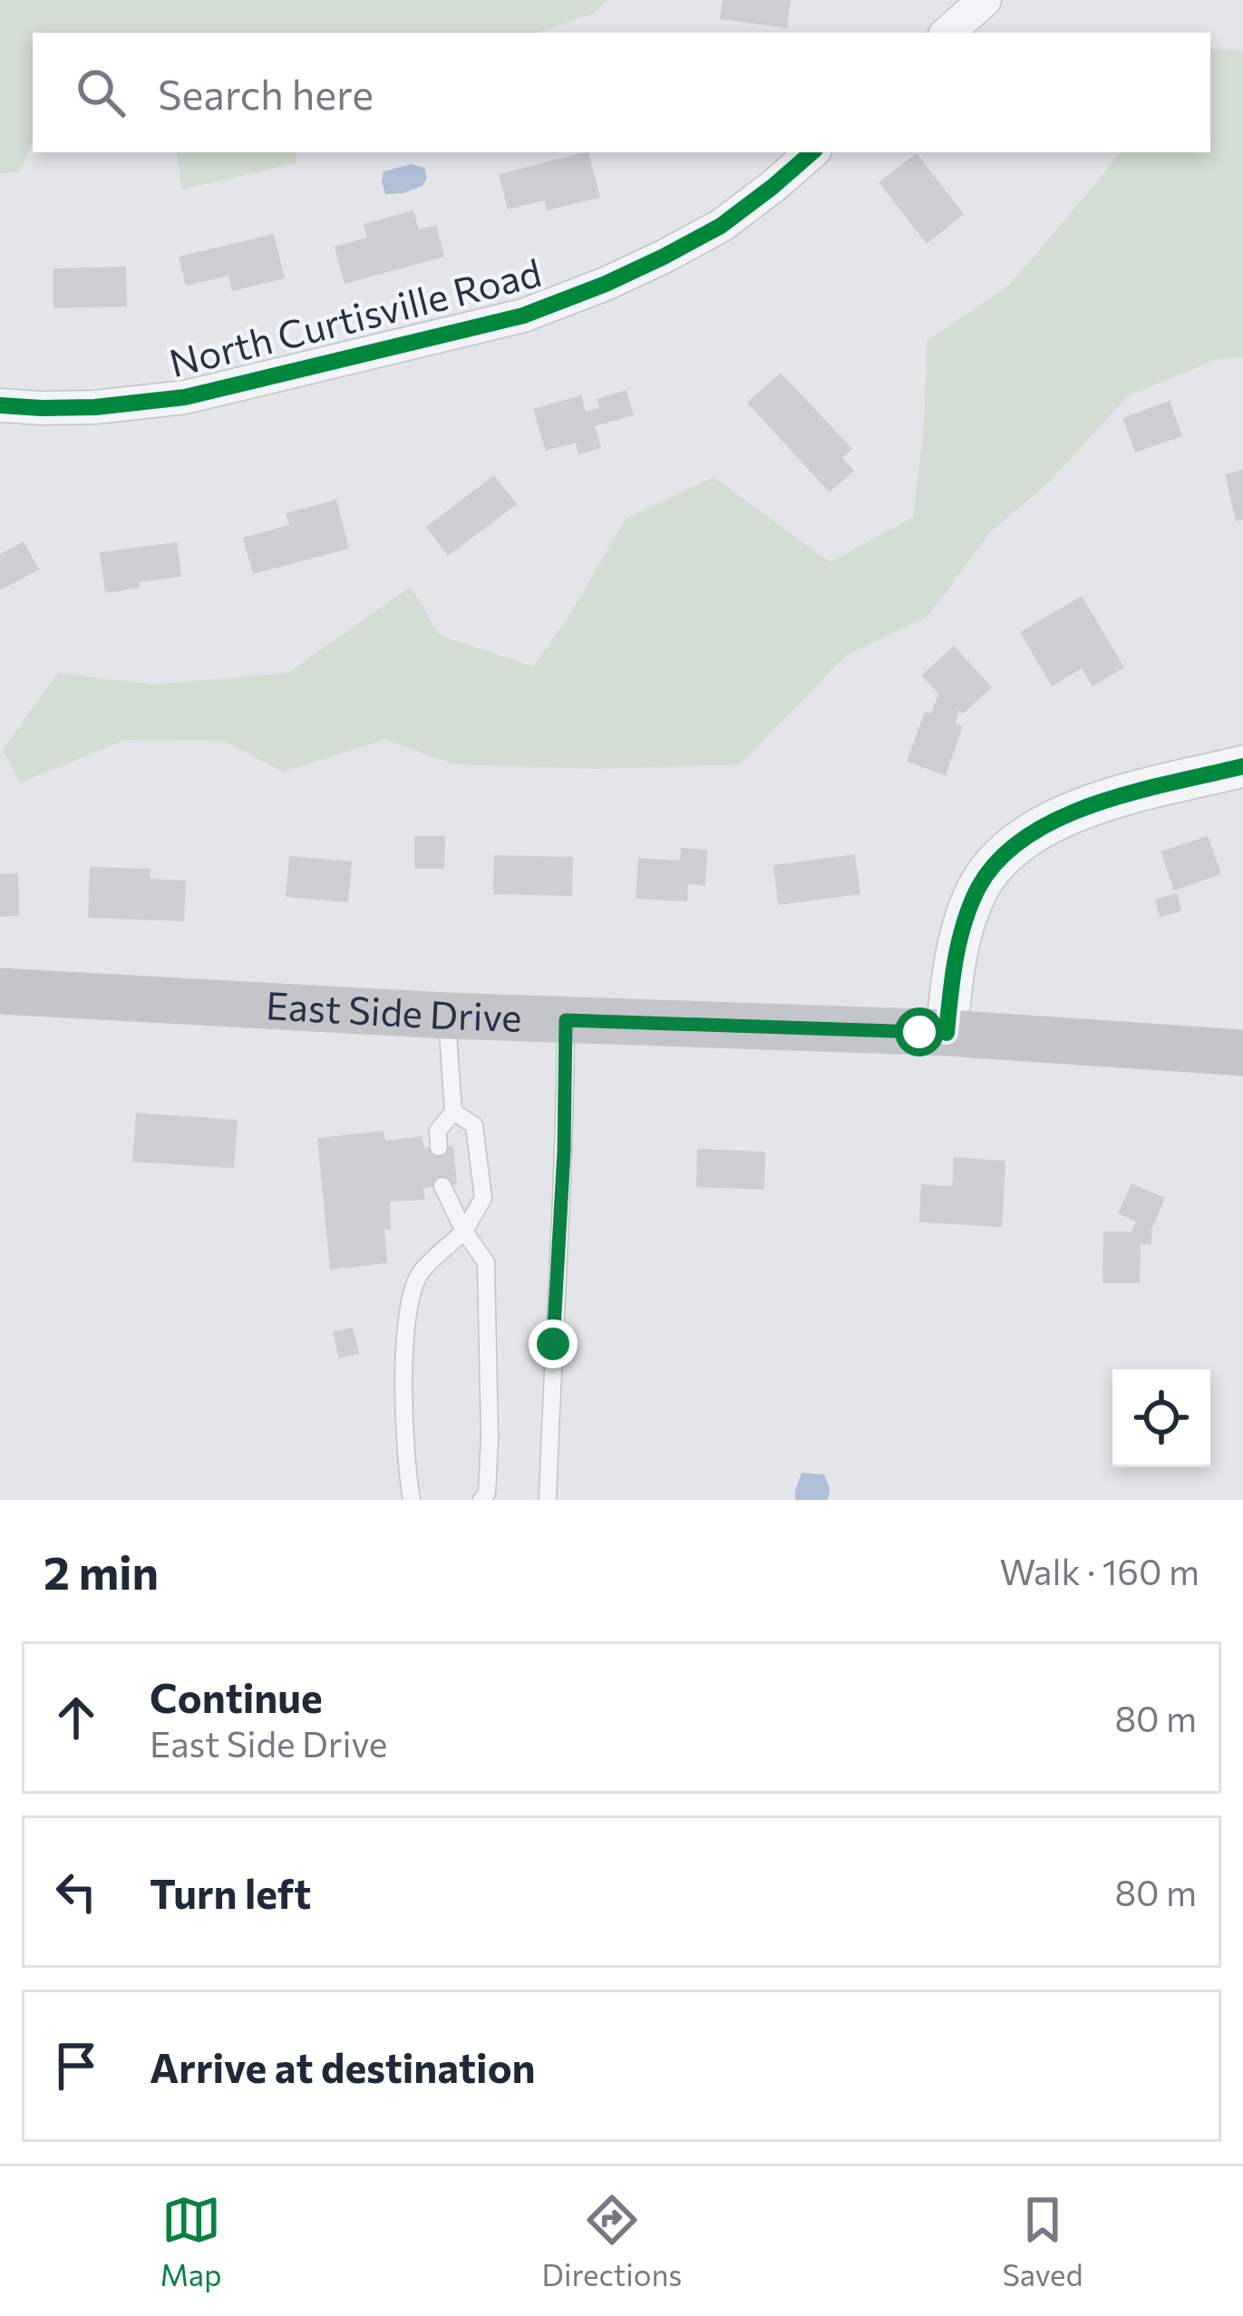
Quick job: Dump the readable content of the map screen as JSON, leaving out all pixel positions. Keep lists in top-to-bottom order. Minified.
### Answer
{"streets":{"main road":["East Side Drive"],"street":["North Curtisville Road"]},"page":{"search":"Search here","heading":["2 min","Walk · 160 m"],"list":[["Continue","East Side Drive","80 m"],["Turn left","80 m"],"Arrive at destination"],"nav":["Map","Directions","Saved"]}}
